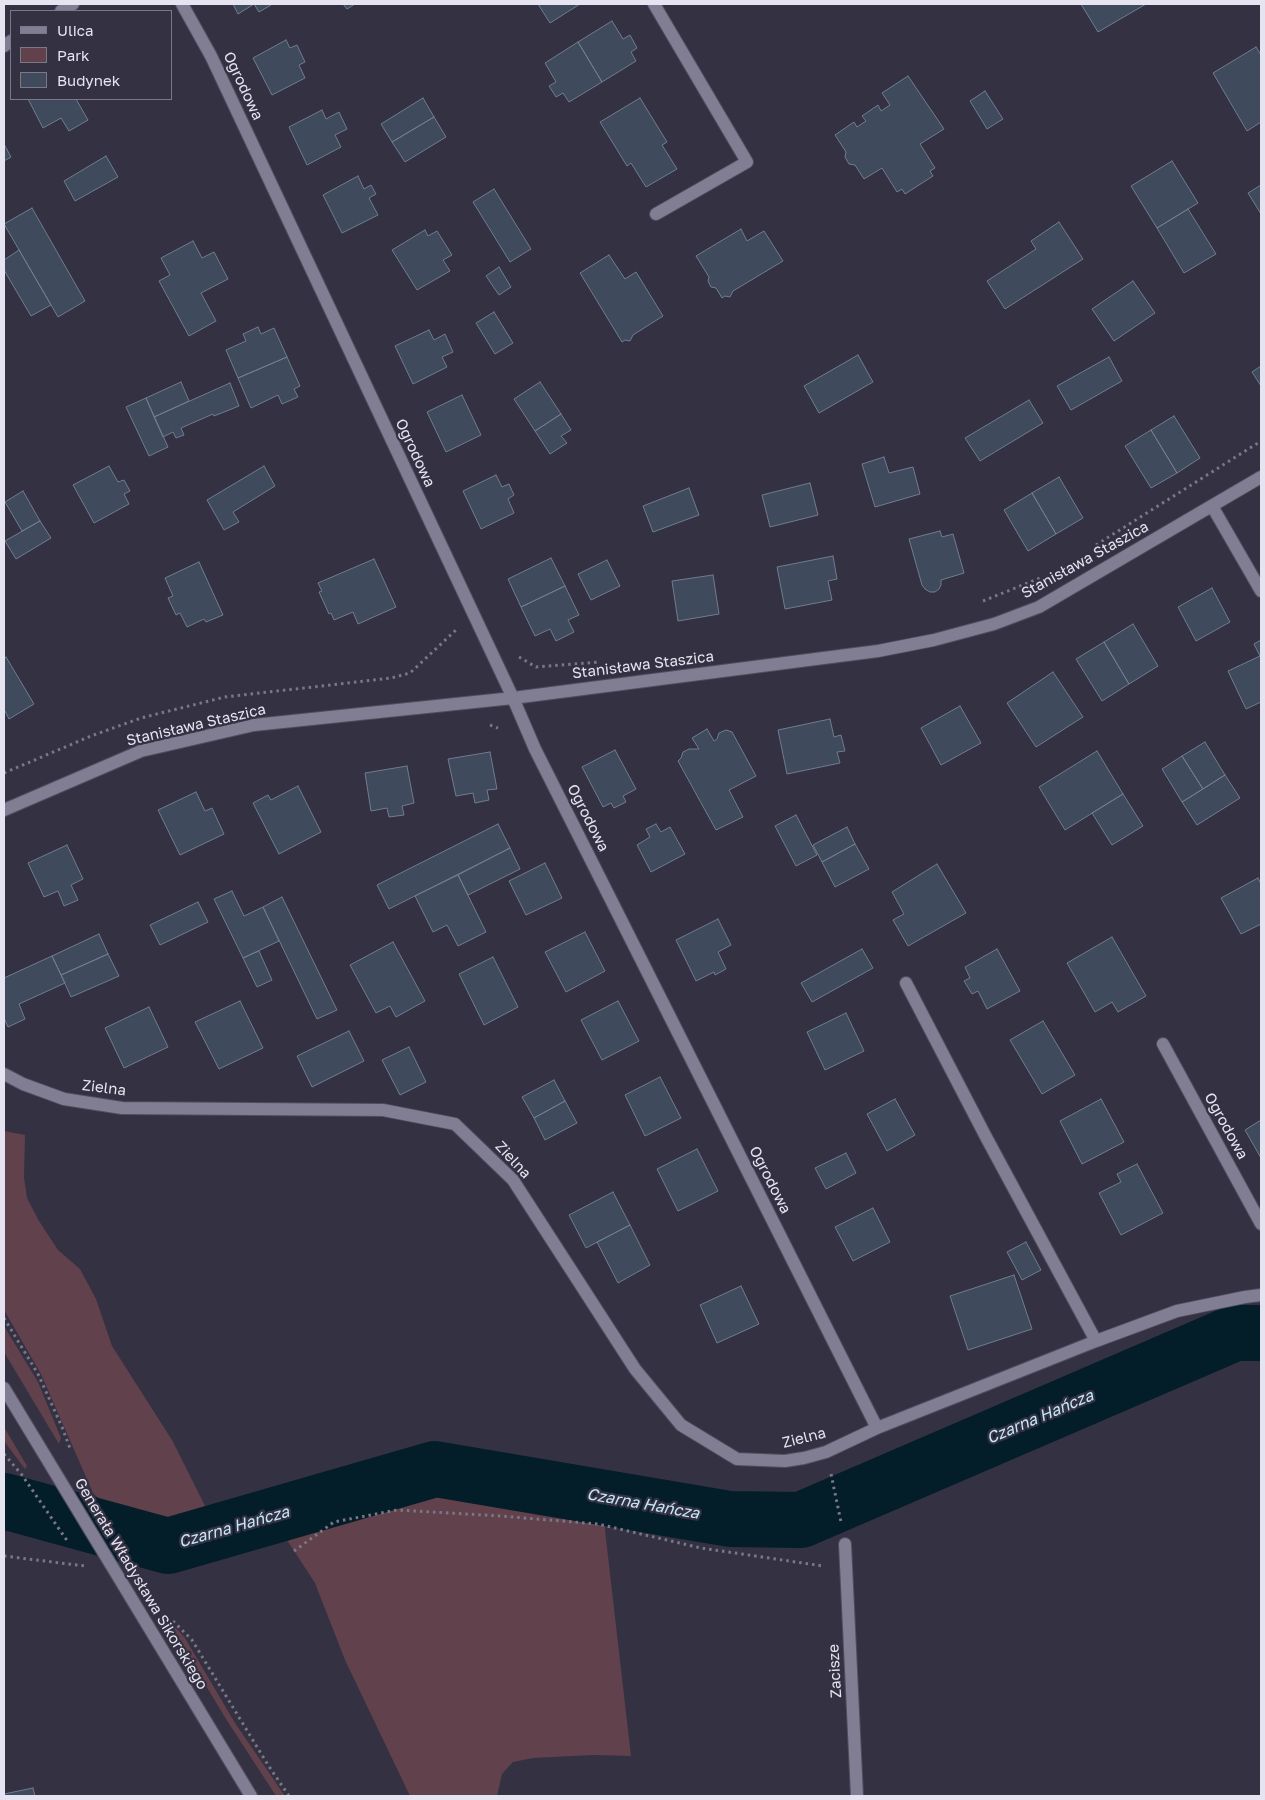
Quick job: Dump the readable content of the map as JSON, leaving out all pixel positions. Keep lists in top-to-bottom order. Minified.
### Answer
{"streets":{"street":["Ogrodowa","Stanisława Staszica","Zielna","Generała Władysława Sikorskiego","Zacisze"]},"crossings":[["Ogrodowa","Stanisława Staszica"],["Ogrodowa","Zielna"]],"water":["Czarna Hańcza"],"legend":["Ulica","Park","Budynek"]}
